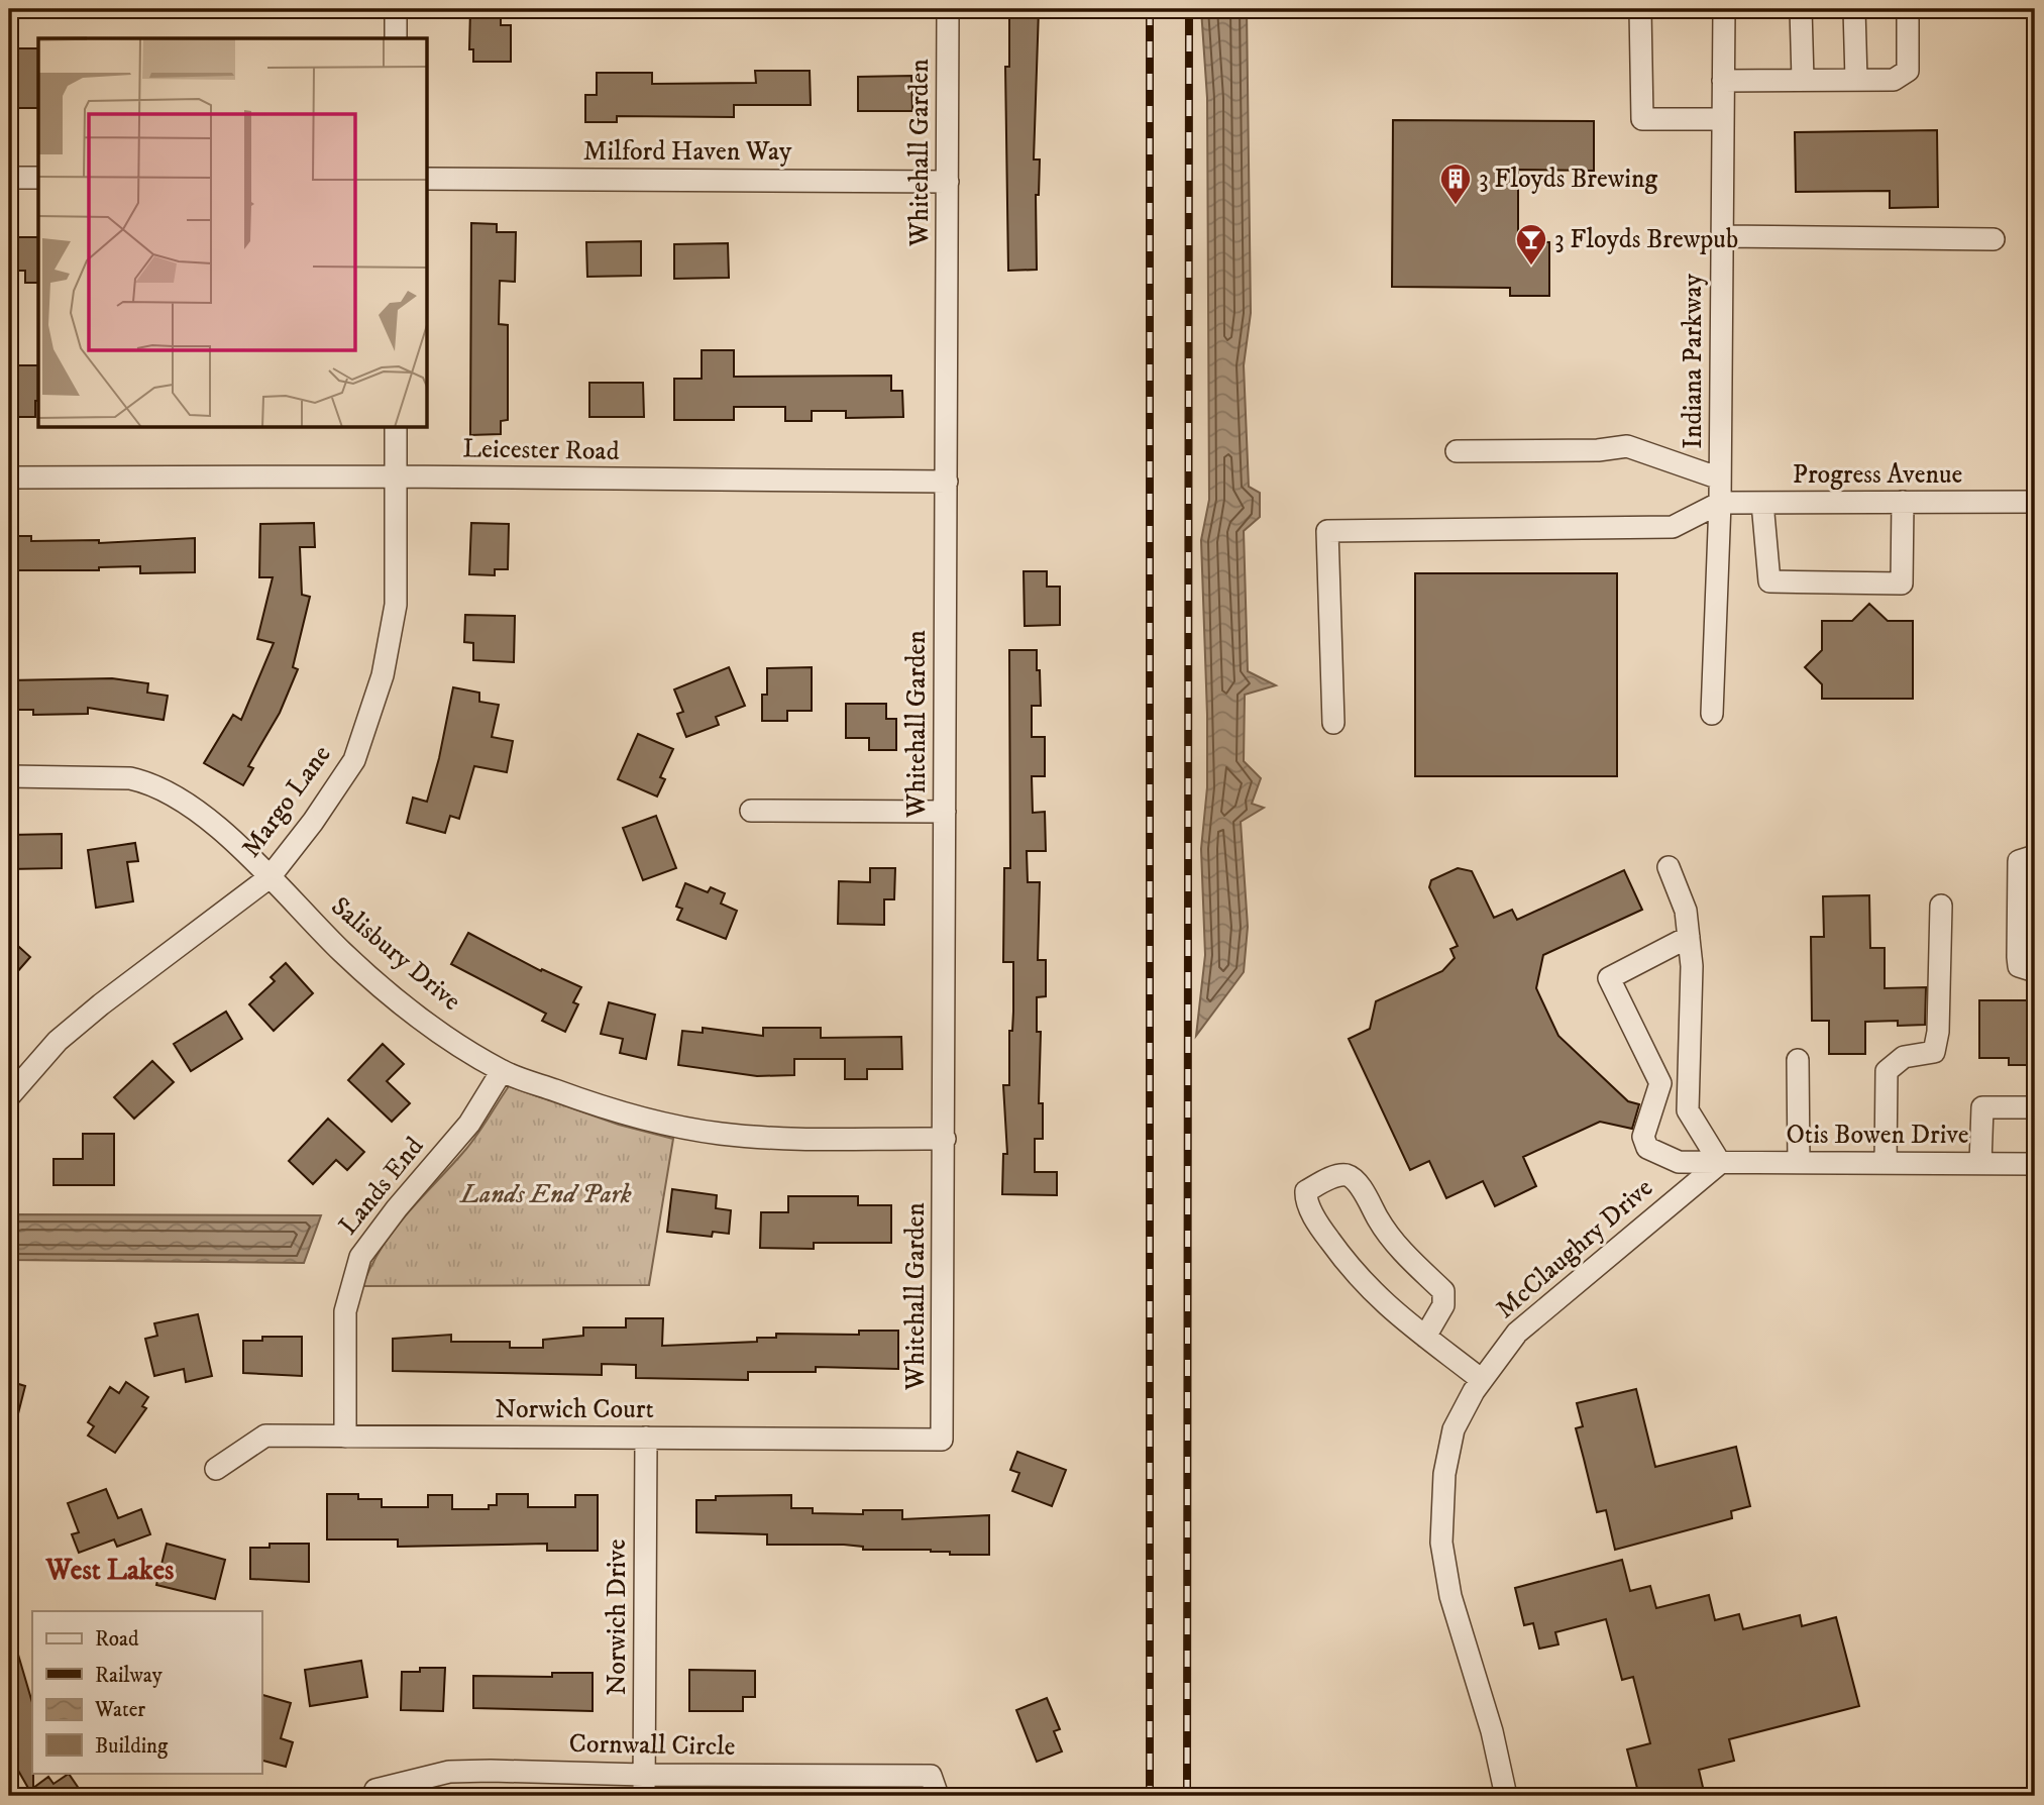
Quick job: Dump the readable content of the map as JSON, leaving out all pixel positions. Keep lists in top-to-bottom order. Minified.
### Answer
{"streets":{"street":["Milford Haven Way","Whitehall Garden","Indiana Parkway","Leicester Road","Progress Avenue","Margo Lane","Salisbury Drive","Otis Bowen Drive","Lands End","McClaughry Drive","Norwich Court","Norwich Drive","Cornwall Circle"]},"crossings":[["Milford Haven Way","Whitehall Garden"],["Whitehall Garden","Leicester Road"],["Whitehall Garden","Salisbury Drive"],["Whitehall Garden","Norwich Court"],["Indiana Parkway","Progress Avenue"],["Leicester Road","Margo Lane"],["Margo Lane","Salisbury Drive"],["Salisbury Drive","Lands End"],["Otis Bowen Drive","McClaughry Drive"],["Lands End","Norwich Court"],["Norwich Court","Norwich Drive"],["Norwich Drive","Cornwall Circle"]],"districts":["West Lakes"],"parks":["Lands End Park"],"places":{"building":["3 Floyds Brewing"],"bar":["3 Floyds Brewpub"]},"legend":["Road","Railway","Water","Building"]}
